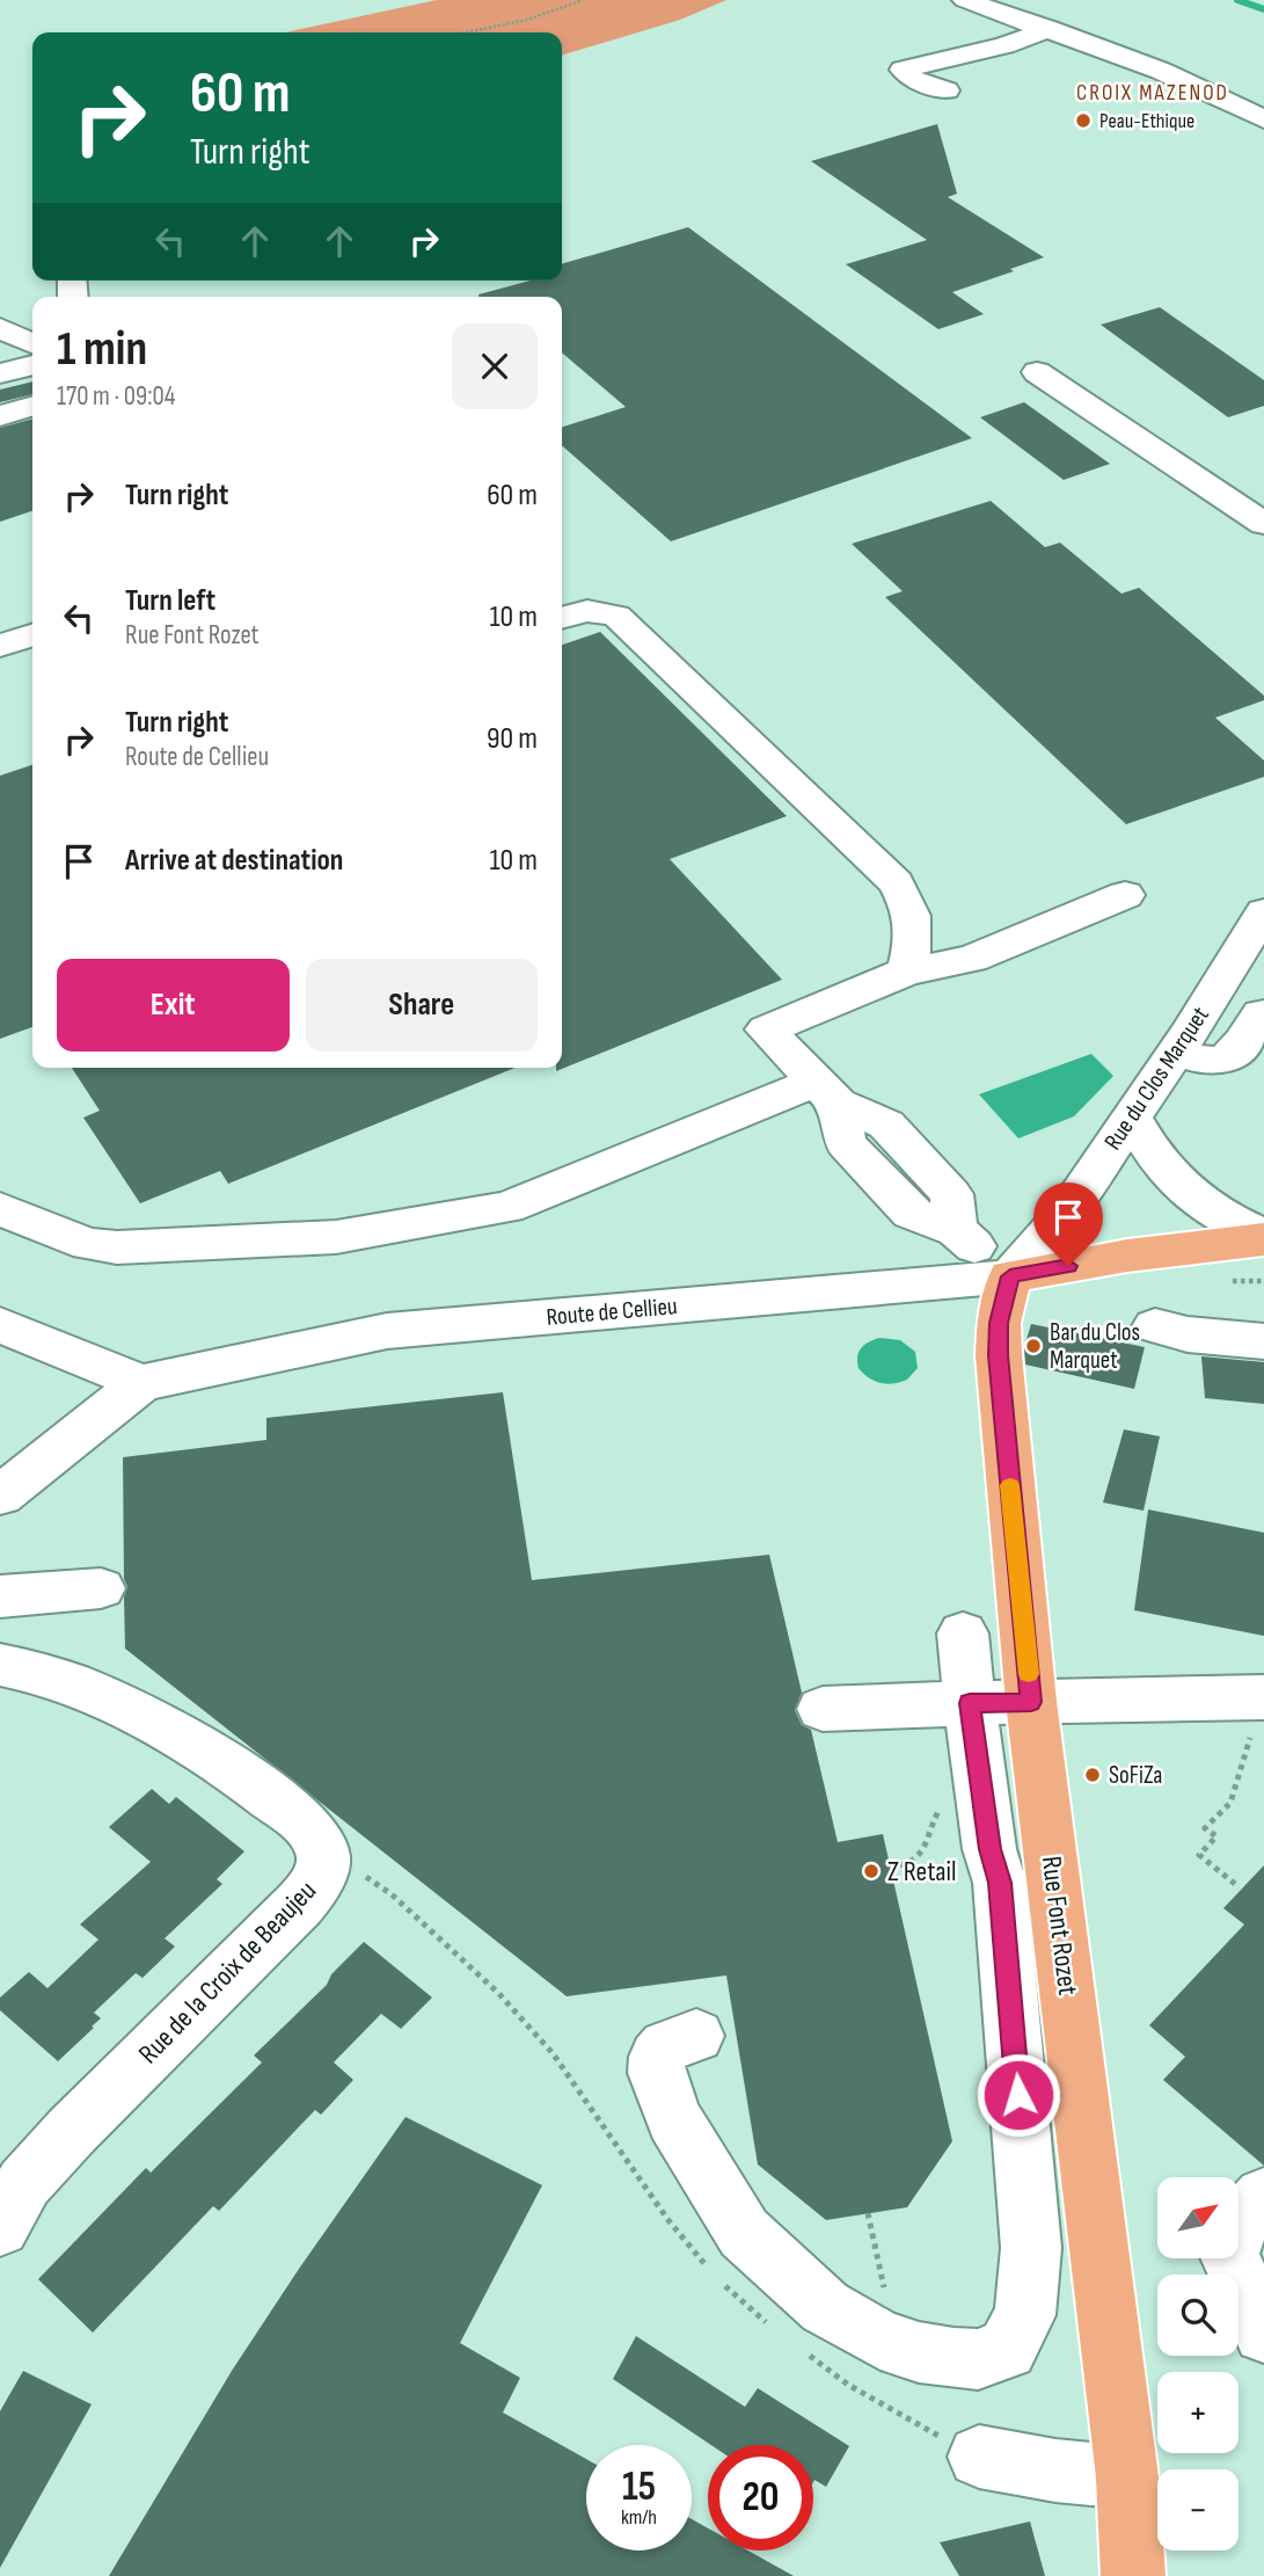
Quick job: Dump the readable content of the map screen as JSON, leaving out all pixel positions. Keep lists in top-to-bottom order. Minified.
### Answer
{"streets":{"main road":["Route de Cellieu","Rue Font Rozet"],"street":["Rue du Clos Marquet","Rue de la Croix de Beaujeu"]},"crossings":[["Rue du Clos Marquet","Route de Cellieu"],["Rue du Clos Marquet","Rue Font Rozet"],["Route de Cellieu","Rue Font Rozet"]],"districts":["CROIX MAZENOD"],"places":["Peau-Ethique","Bar du Clos Marquet","SoFiZa","Z Retail"],"north":"top right","page":{"turn":["60 m","Turn right"],"heading":["1 min","170 m · 09:04"],"list":[{"name":"Turn right","value":"60 m"},{"name":"Turn left","note":"Rue Font Rozet","value":"10 m"},{"name":"Turn right","note":"Route de Cellieu","value":"90 m"},{"name":"Arrive at destination","value":"10 m"}],"buttons":["Exit","Share"],"map_buttons":["+","−"],"speed":"15 km/h","limit":"20"}}
